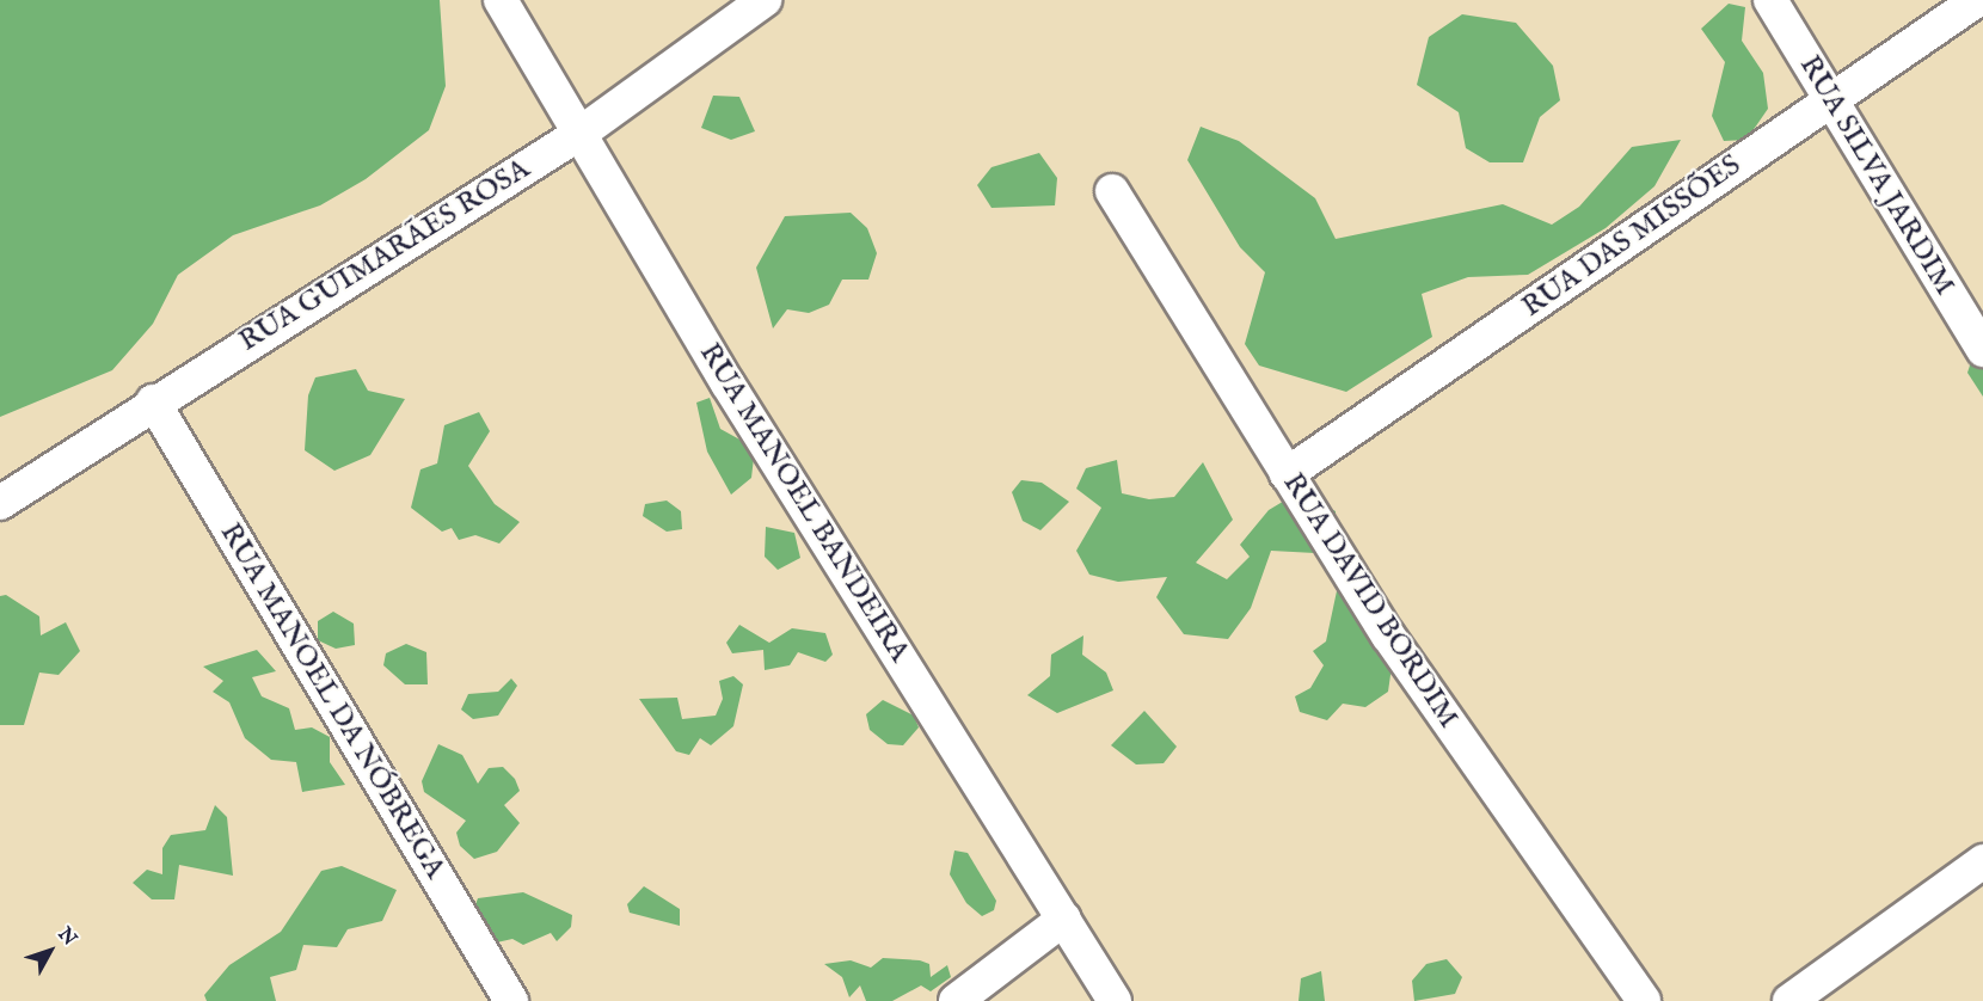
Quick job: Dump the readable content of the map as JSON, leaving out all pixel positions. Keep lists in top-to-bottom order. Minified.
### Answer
{"streets":{"street":["RUA SILVA JARDIM","RUA DAS MISSÕES","RUA GUIMARÃES ROSA","RUA MANOEL BANDEIRA","RUA DAVID BORDIM","RUA MANOEL DA NÓBREGA"]},"crossings":[["RUA SILVA JARDIM","RUA DAS MISSÕES"],["RUA DAS MISSÕES","RUA DAVID BORDIM"],["RUA GUIMARÃES ROSA","RUA MANOEL BANDEIRA"],["RUA GUIMARÃES ROSA","RUA MANOEL DA NÓBREGA"]],"north":"top right"}
